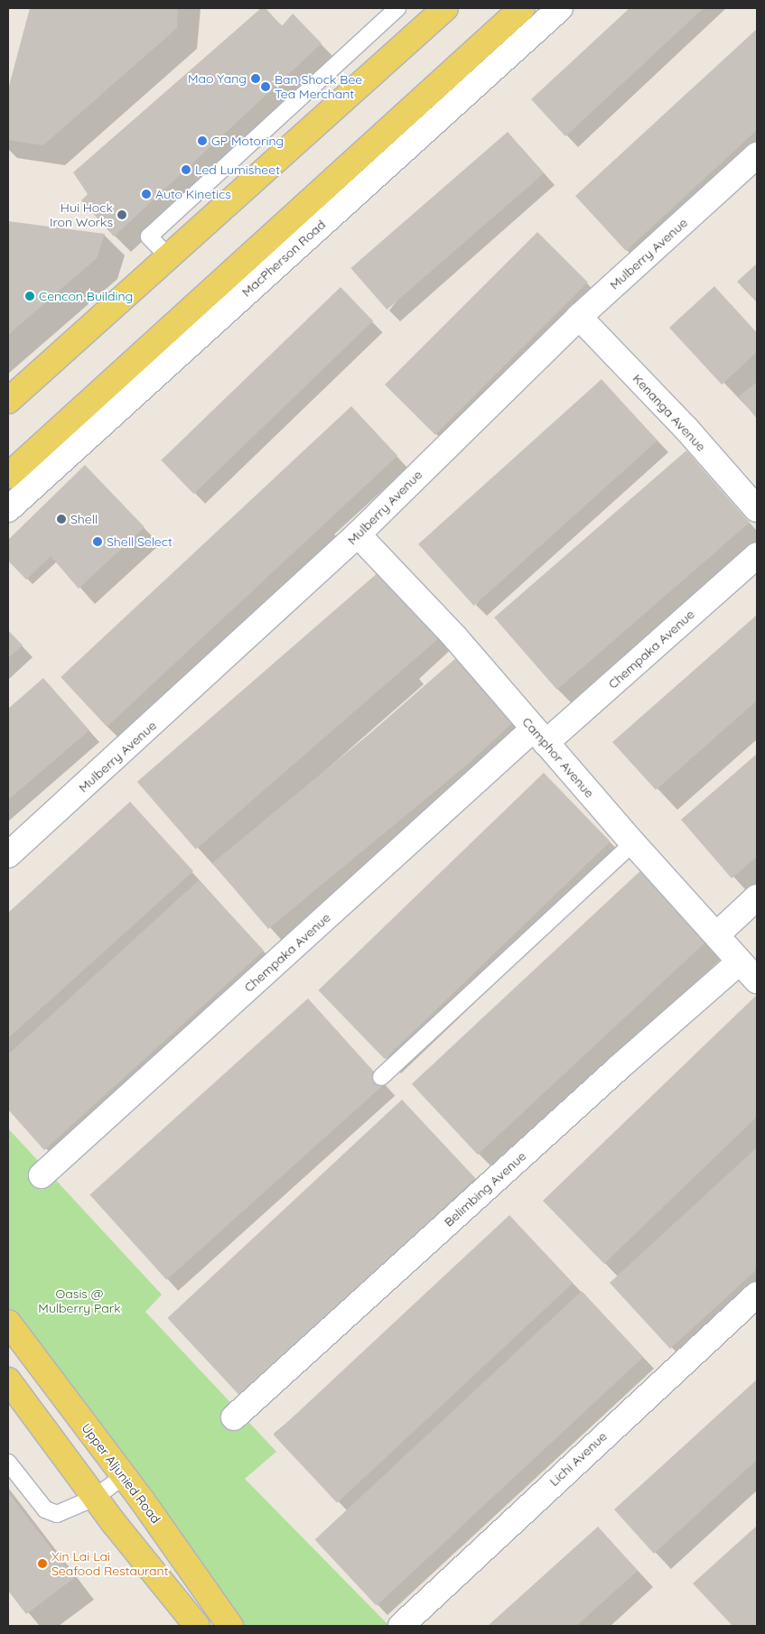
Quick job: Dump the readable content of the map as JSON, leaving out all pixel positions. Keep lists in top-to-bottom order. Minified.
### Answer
{"streets":{"main road":["MacPherson Road","Upper Aljunied Road"],"street":["Mulberry Avenue","Kenanga Avenue","Chempaka Avenue","Camphor Avenue","Belimbing Avenue","Lichi Avenue"]},"crossings":[["Mulberry Avenue","Kenanga Avenue"],["Mulberry Avenue","Camphor Avenue"],["Chempaka Avenue","Camphor Avenue"],["Camphor Avenue","Belimbing Avenue"]],"parks":["Oasis @ Mulberry Park"],"places":["Mao Yang","Ban Shock Bee Tea Merchant","GP Motoring","Led Lumisheet","Auto Kinetics","Hui Hock Iron Works","Cencon Building","Shell","Shell Select","Xin Lai Lai Seafood Restaurant"]}
